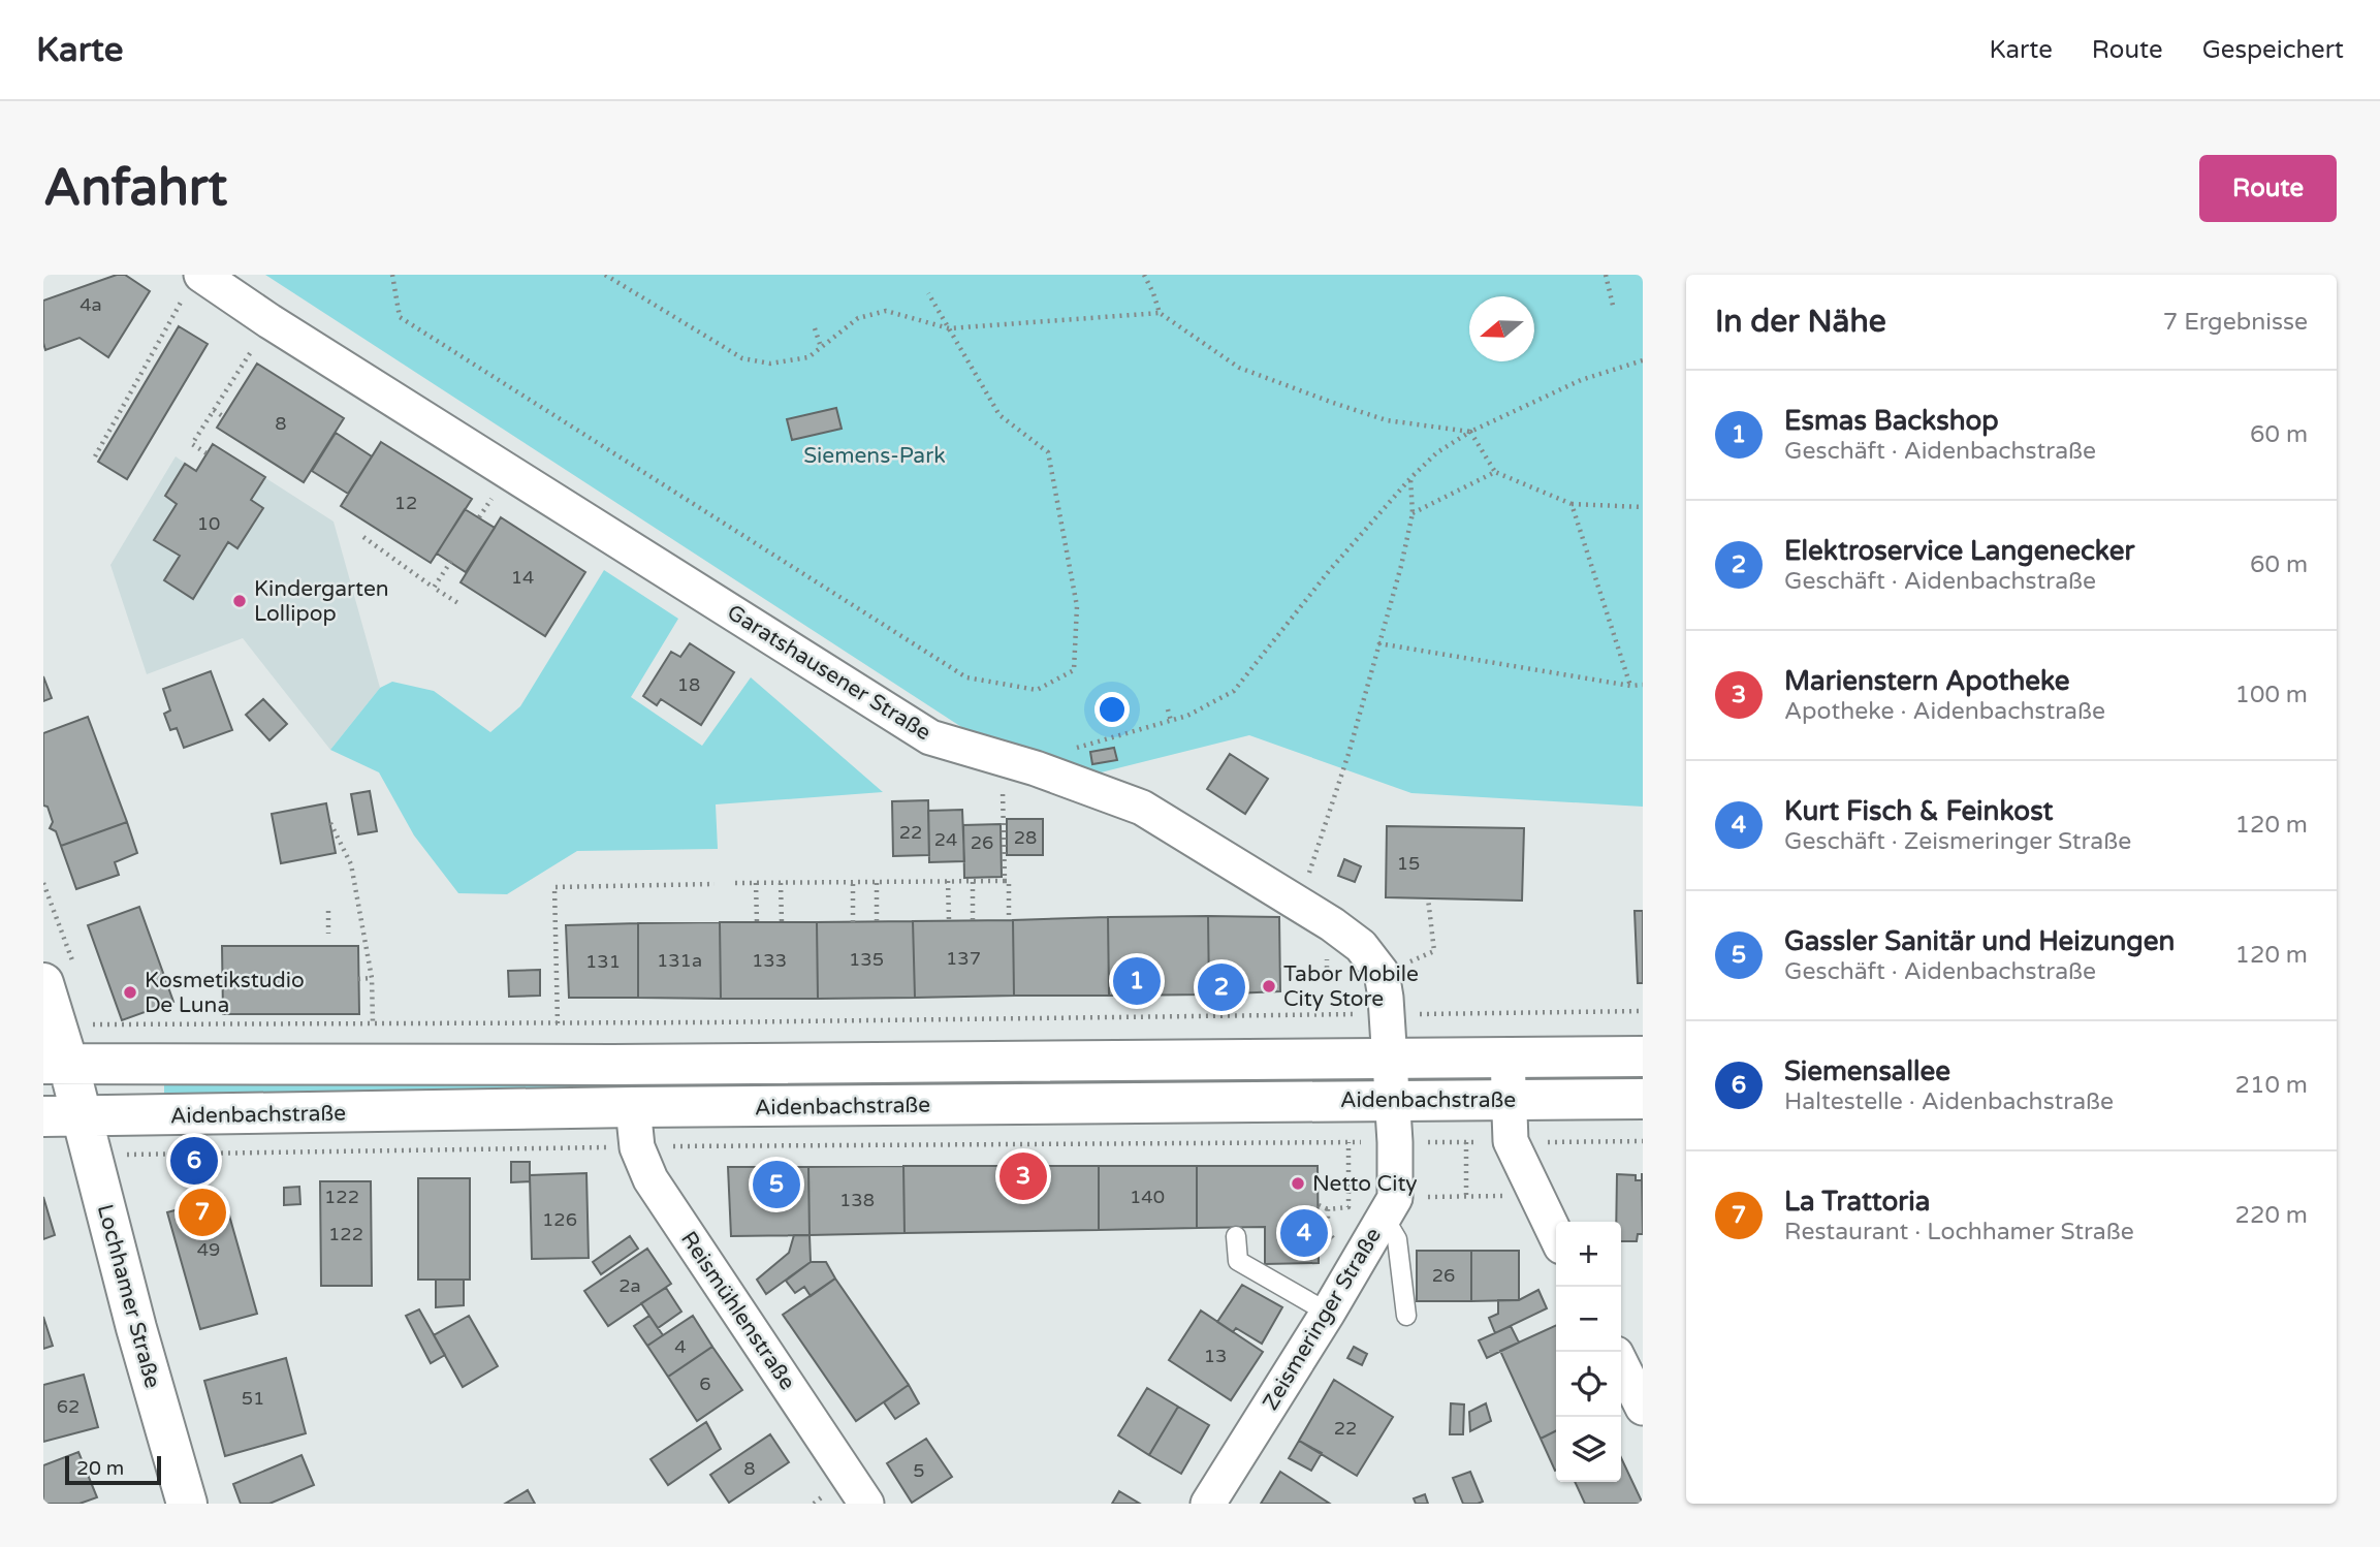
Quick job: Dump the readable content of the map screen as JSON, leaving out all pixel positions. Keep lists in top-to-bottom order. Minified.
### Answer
{"streets":{"street":["Garatshausener Straße","Aidenbachstraße","Lochhamer Straße","Reismühlenstraße","Zeismeringer Straße"]},"crossings":[["Garatshausener Straße","Aidenbachstraße"],["Garatshausener Straße","Zeismeringer Straße"],["Aidenbachstraße","Lochhamer Straße"],["Aidenbachstraße","Reismühlenstraße"],["Aidenbachstraße","Zeismeringer Straße"]],"parks":["Siemens-Park"],"places":["Kindergarten Lollipop","Tabor Mobile City Store","Kosmetikstudio De Luna","Netto City"],"house_numbers":["4a","8","12","10","14","18","22","28","24","26","15","137","135","131a","133","131","122","140","138","126","122","49","26","2a","4","13","6","51","62","22","8","5"],"scale_bar":"20 m","north":"left","page":{"header":"Karte","nav":["Karte","Route","Gespeichert"],"buttons":"Route","title":"Anfahrt","heading":["In der Nähe","7 Ergebnisse"],"list":[{"mark":"1","name":"Esmas Backshop","note":"Geschäft · Aidenbachstraße","value":"60 m"},{"mark":"2","name":"Elektroservice Langenecker","note":"Geschäft · Aidenbachstraße","value":"60 m"},{"mark":"3","name":"Marienstern Apotheke","note":"Apotheke · Aidenbachstraße","value":"100 m"},{"mark":"4","name":"Kurt Fisch & Feinkost","note":"Geschäft · Zeismeringer Straße","value":"120 m"},{"mark":"5","name":"Gassler Sanitär und Heizungen","note":"Geschäft · Aidenbachstraße","value":"120 m"},{"mark":"6","name":"Siemensallee","note":"Haltestelle · Aidenbachstraße","value":"210 m"},{"mark":"7","name":"La Trattoria","note":"Restaurant · Lochhamer Straße","value":"220 m"}],"pins":["1","2","6","3","5","7","4"],"map_buttons":["+","−"],"scale":"20 m"}}
